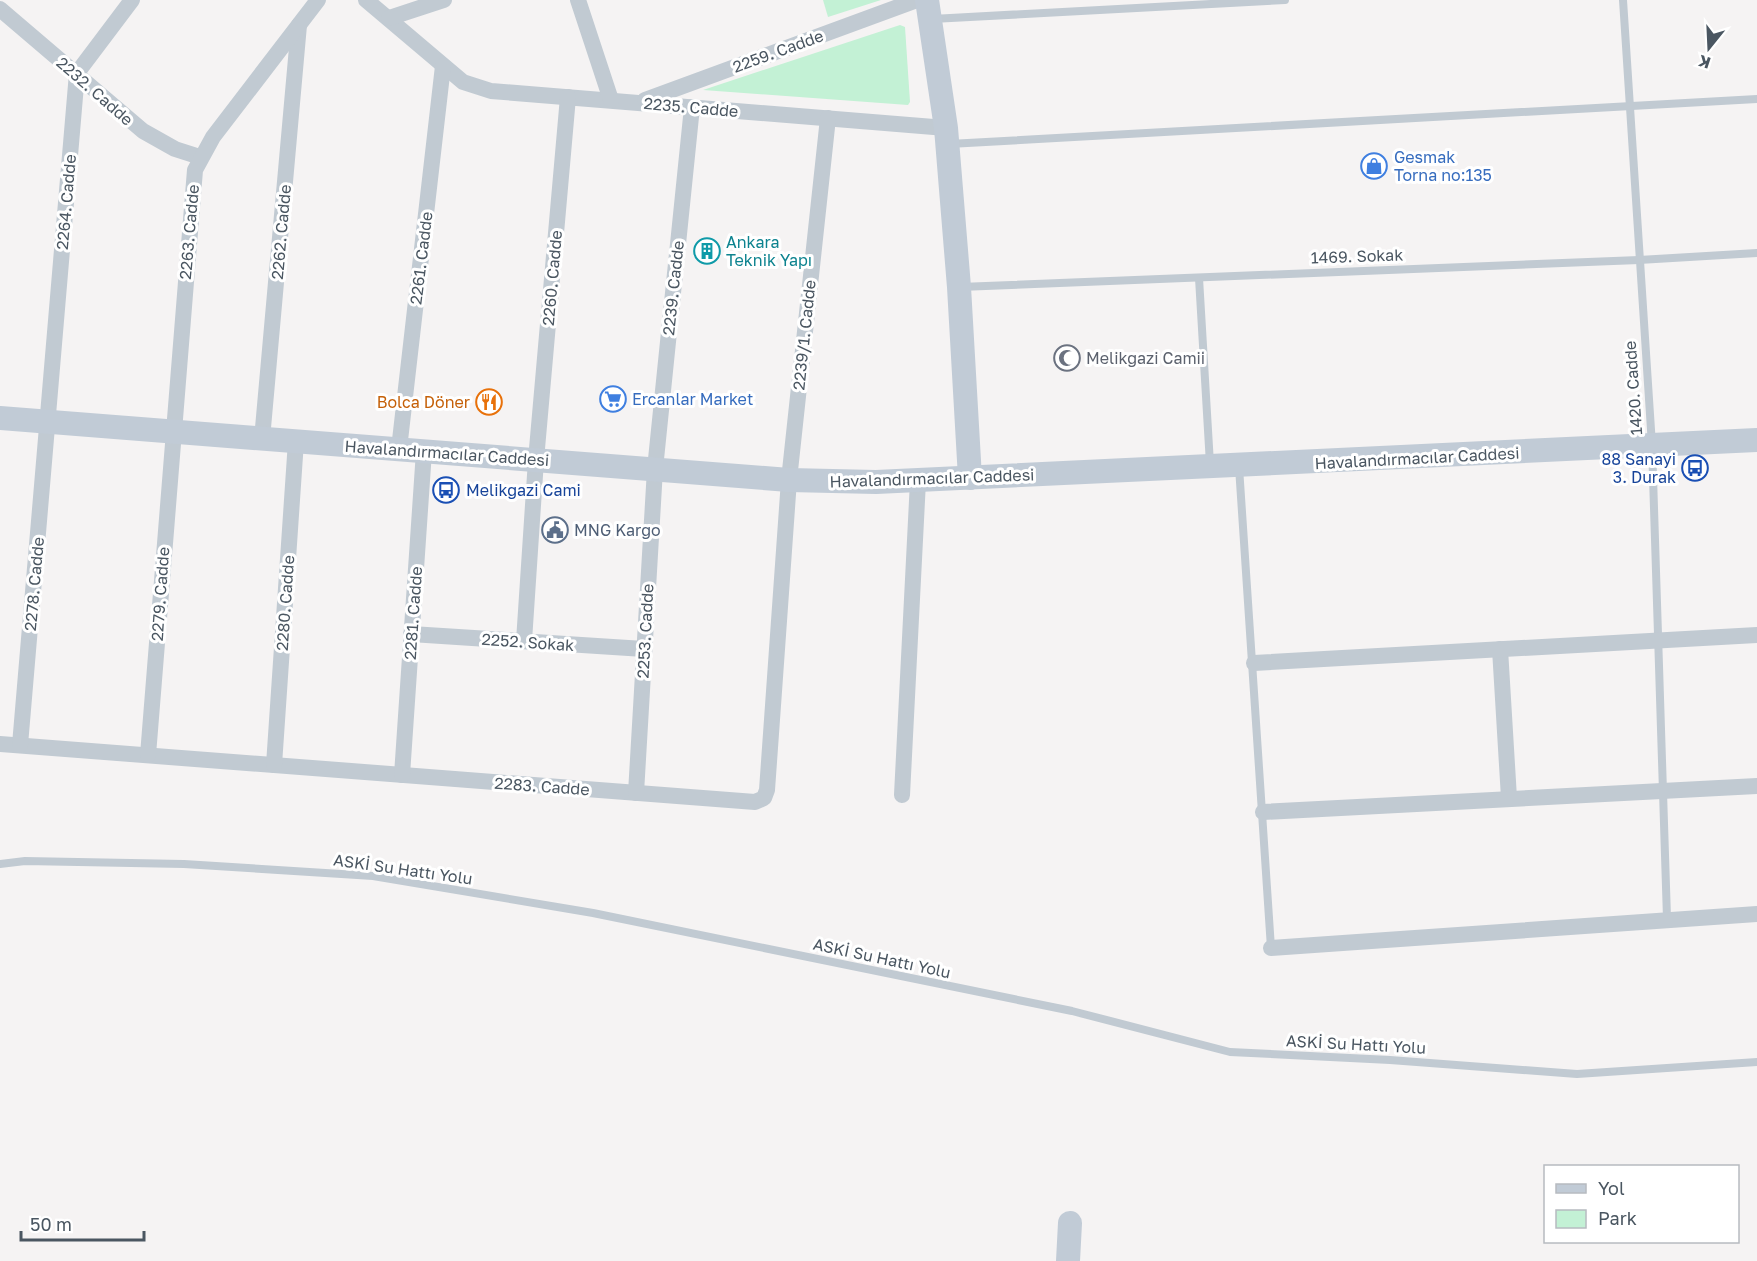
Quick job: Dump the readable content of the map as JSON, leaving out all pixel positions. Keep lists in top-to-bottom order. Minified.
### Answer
{"streets":{"street":["2259. Cadde","2232. Cadde","2235. Cadde","2264. Cadde","2263. Cadde","2262. Cadde","2261. Cadde","2260. Cadde","2239. Cadde","2239/1. Cadde","Havalandırmacılar Caddesi","2278. Cadde","2279. Cadde","2280. Cadde","2281. Cadde","2253. Cadde","2252. Sokak","2283. Cadde"],"lane":["1469. Sokak","1420. Cadde","ASKİ Su Hattı Yolu"]},"crossings":[["2259. Cadde","2235. Cadde"],["2232. Cadde","2264. Cadde"],["2232. Cadde","2263. Cadde"],["2235. Cadde","2261. Cadde"],["2235. Cadde","2260. Cadde"],["2235. Cadde","2239. Cadde"],["2235. Cadde","2239/1. Cadde"],["2264. Cadde","Havalandırmacılar Caddesi"],["2264. Cadde","2278. Cadde"],["2263. Cadde","2262. Cadde"],["2263. Cadde","Havalandırmacılar Caddesi"],["2263. Cadde","2279. Cadde"],["2262. Cadde","Havalandırmacılar Caddesi"],["1469. Sokak","1420. Cadde"],["2261. Cadde","Havalandırmacılar Caddesi"],["2260. Cadde","Havalandırmacılar Caddesi"],["2260. Cadde","2252. Sokak"],["2239. Cadde","Havalandırmacılar Caddesi"],["2239. Cadde","2253. Cadde"],["2239/1. Cadde","Havalandırmacılar Caddesi"],["2239/1. Cadde","2283. Cadde"],["1420. Cadde","Havalandırmacılar Caddesi"],["Havalandırmacılar Caddesi","2278. Cadde"],["Havalandırmacılar Caddesi","2279. Cadde"],["Havalandırmacılar Caddesi","2280. Cadde"],["Havalandırmacılar Caddesi","2281. Cadde"],["Havalandırmacılar Caddesi","2253. Cadde"],["Havalandırmacılar Caddesi","2283. Cadde"],["2278. Cadde","2283. Cadde"],["2279. Cadde","2283. Cadde"],["2280. Cadde","2283. Cadde"],["2281. Cadde","2252. Sokak"],["2281. Cadde","2283. Cadde"],["2253. Cadde","2252. Sokak"],["2253. Cadde","2283. Cadde"]],"places":{"shop":["Gesmak Torna no:135"],"building":["Ankara Teknik Yapı"],"mosque":["Melikgazi Camii"],"supermarket":["Ercanlar Market"],"restaurant":["Bolca Döner"],"bus stop":["88 Sanayi 3. Durak","Melikgazi Cami"],"public building":["MNG Kargo"]},"legend":["Yol","Park"],"scale_bar":"50 m","north":"bottom"}
